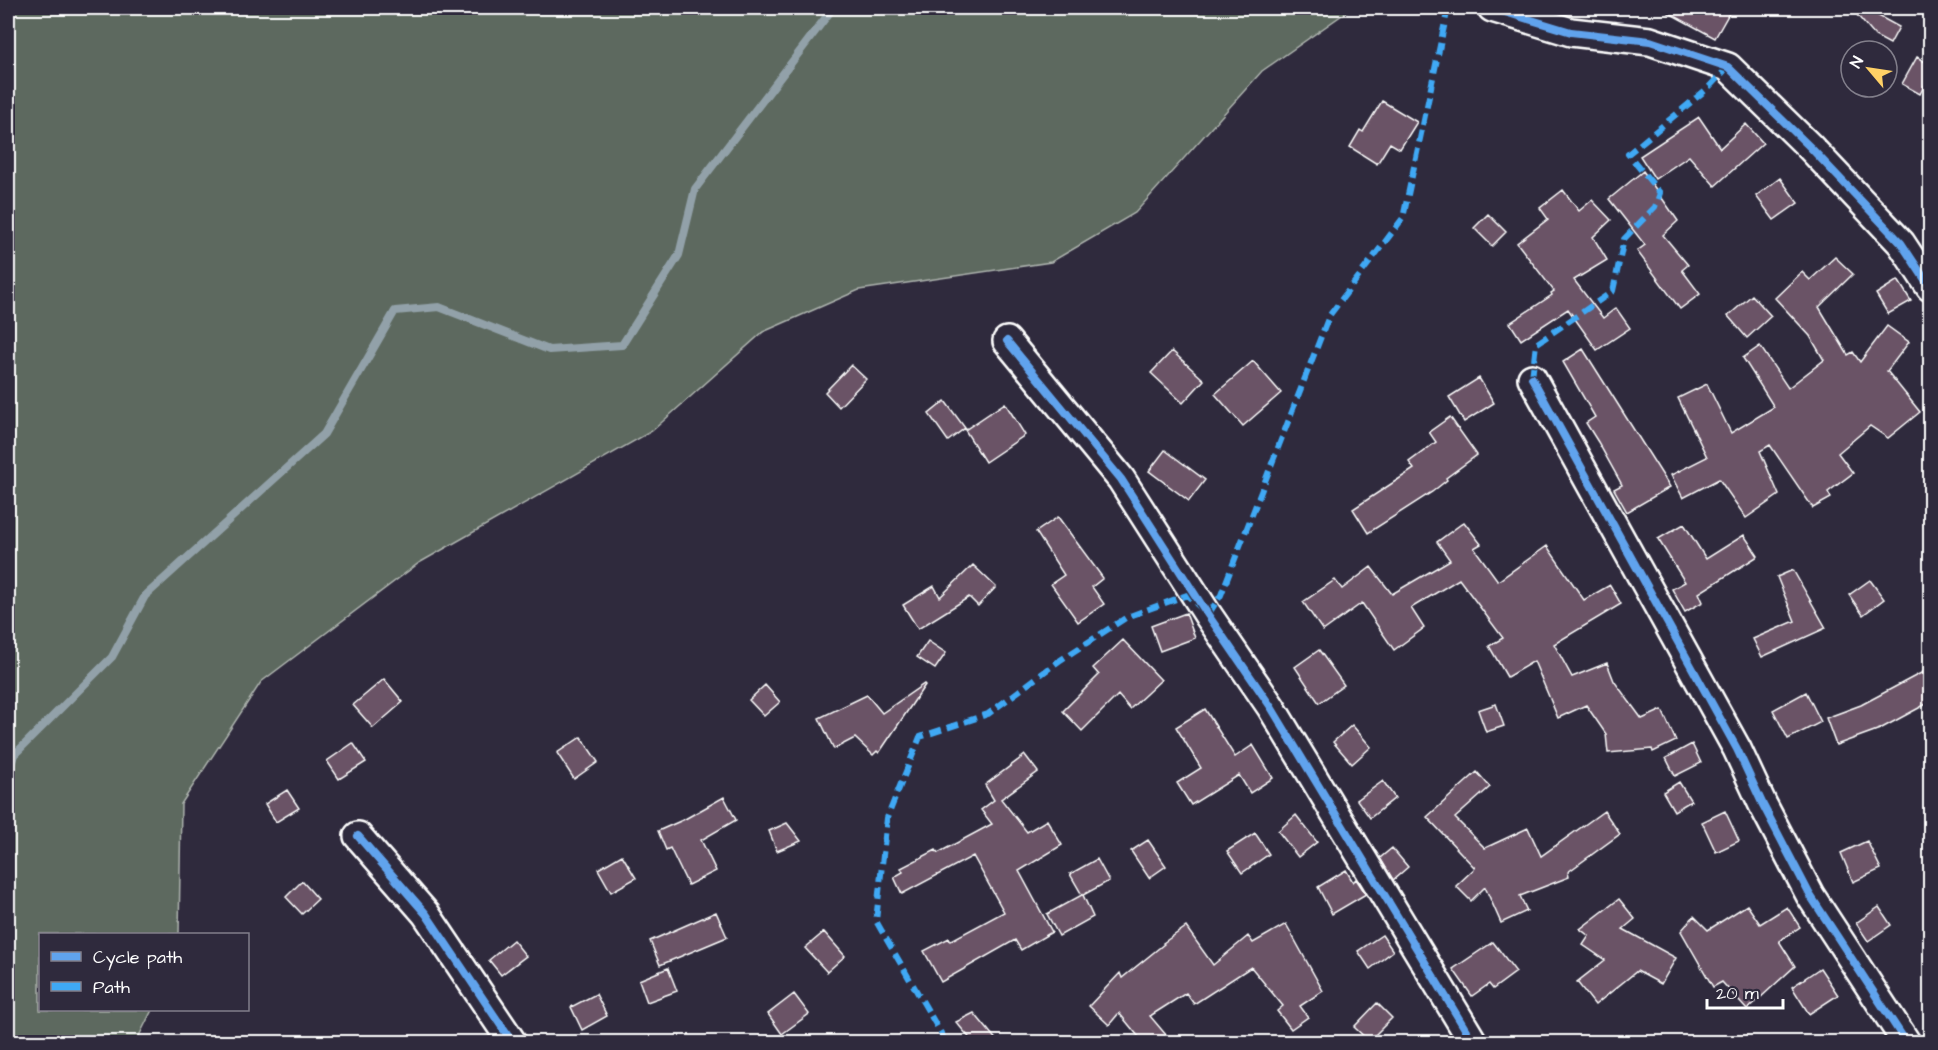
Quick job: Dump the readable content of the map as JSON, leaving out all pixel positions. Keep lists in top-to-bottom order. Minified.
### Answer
{"legend":["Cycle path","Path"],"scale_bar":"20 m","north":"top left"}
